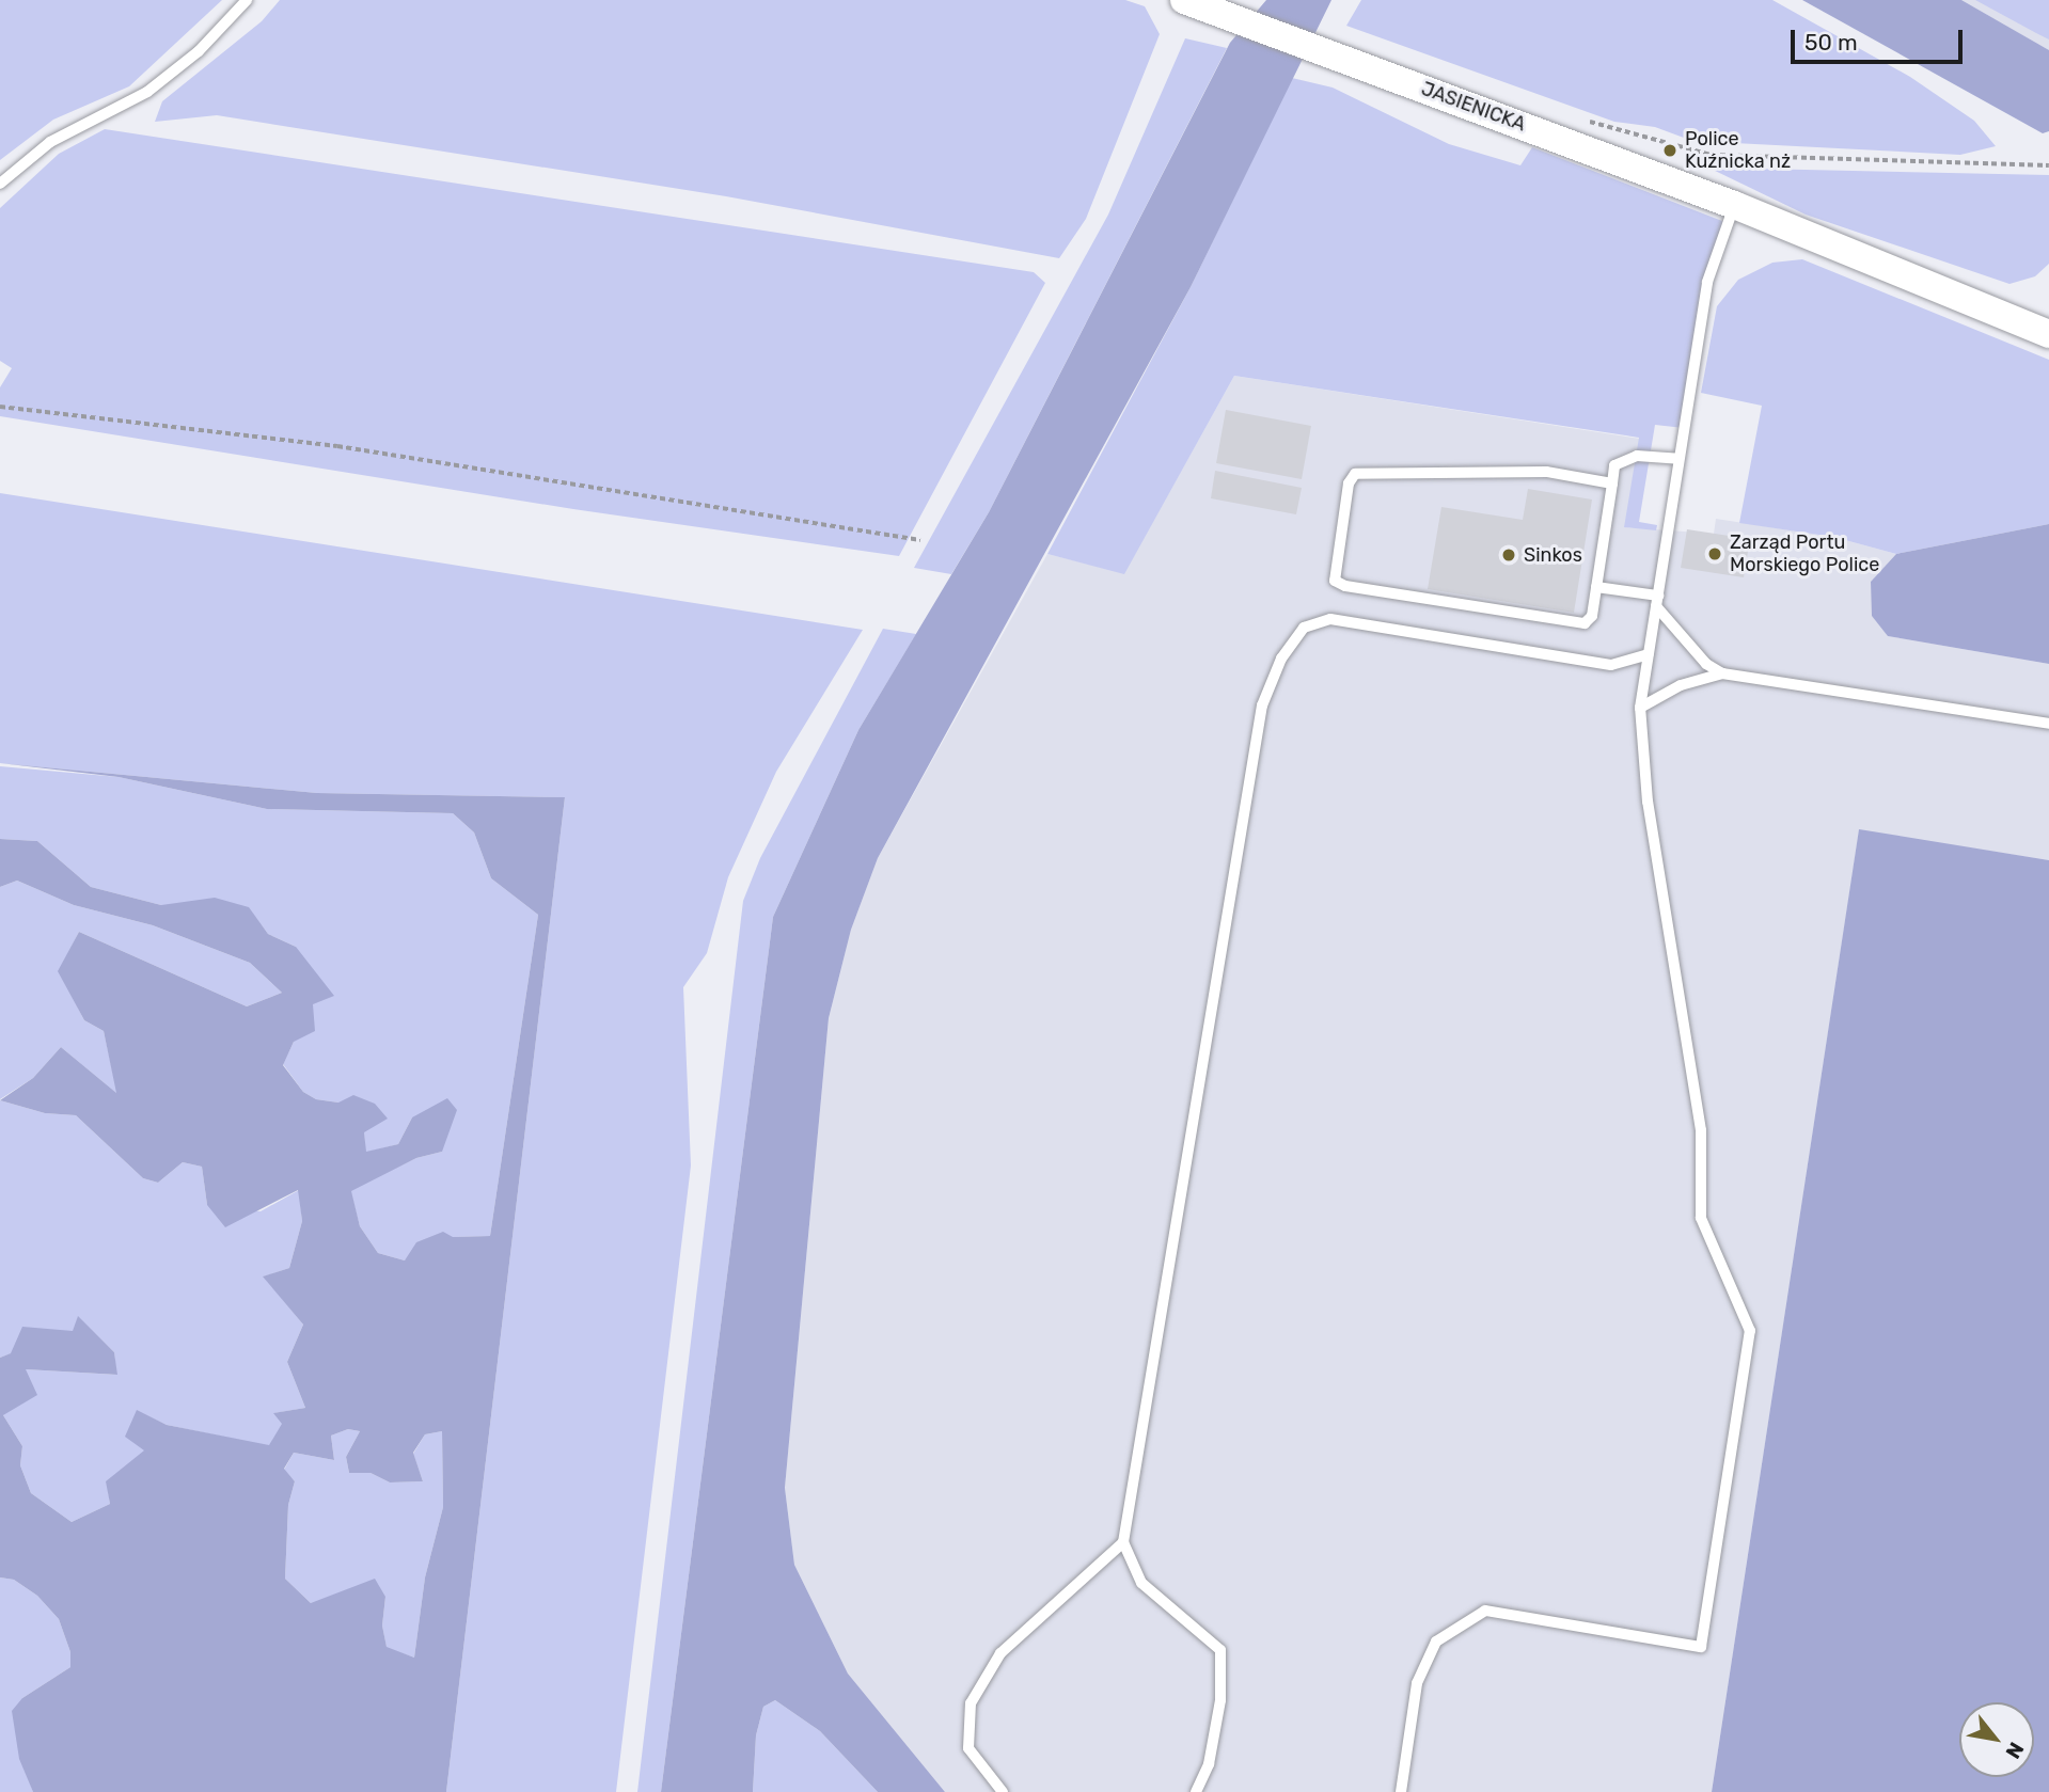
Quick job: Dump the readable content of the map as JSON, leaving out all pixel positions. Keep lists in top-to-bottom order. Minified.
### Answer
{"streets":{"main road":["JASIENICKA"]},"places":["Police Kuźnicka nż","Zarząd Portu Morskiego Police","Sinkos"],"scale_bar":"50 m","north":"bottom right"}
